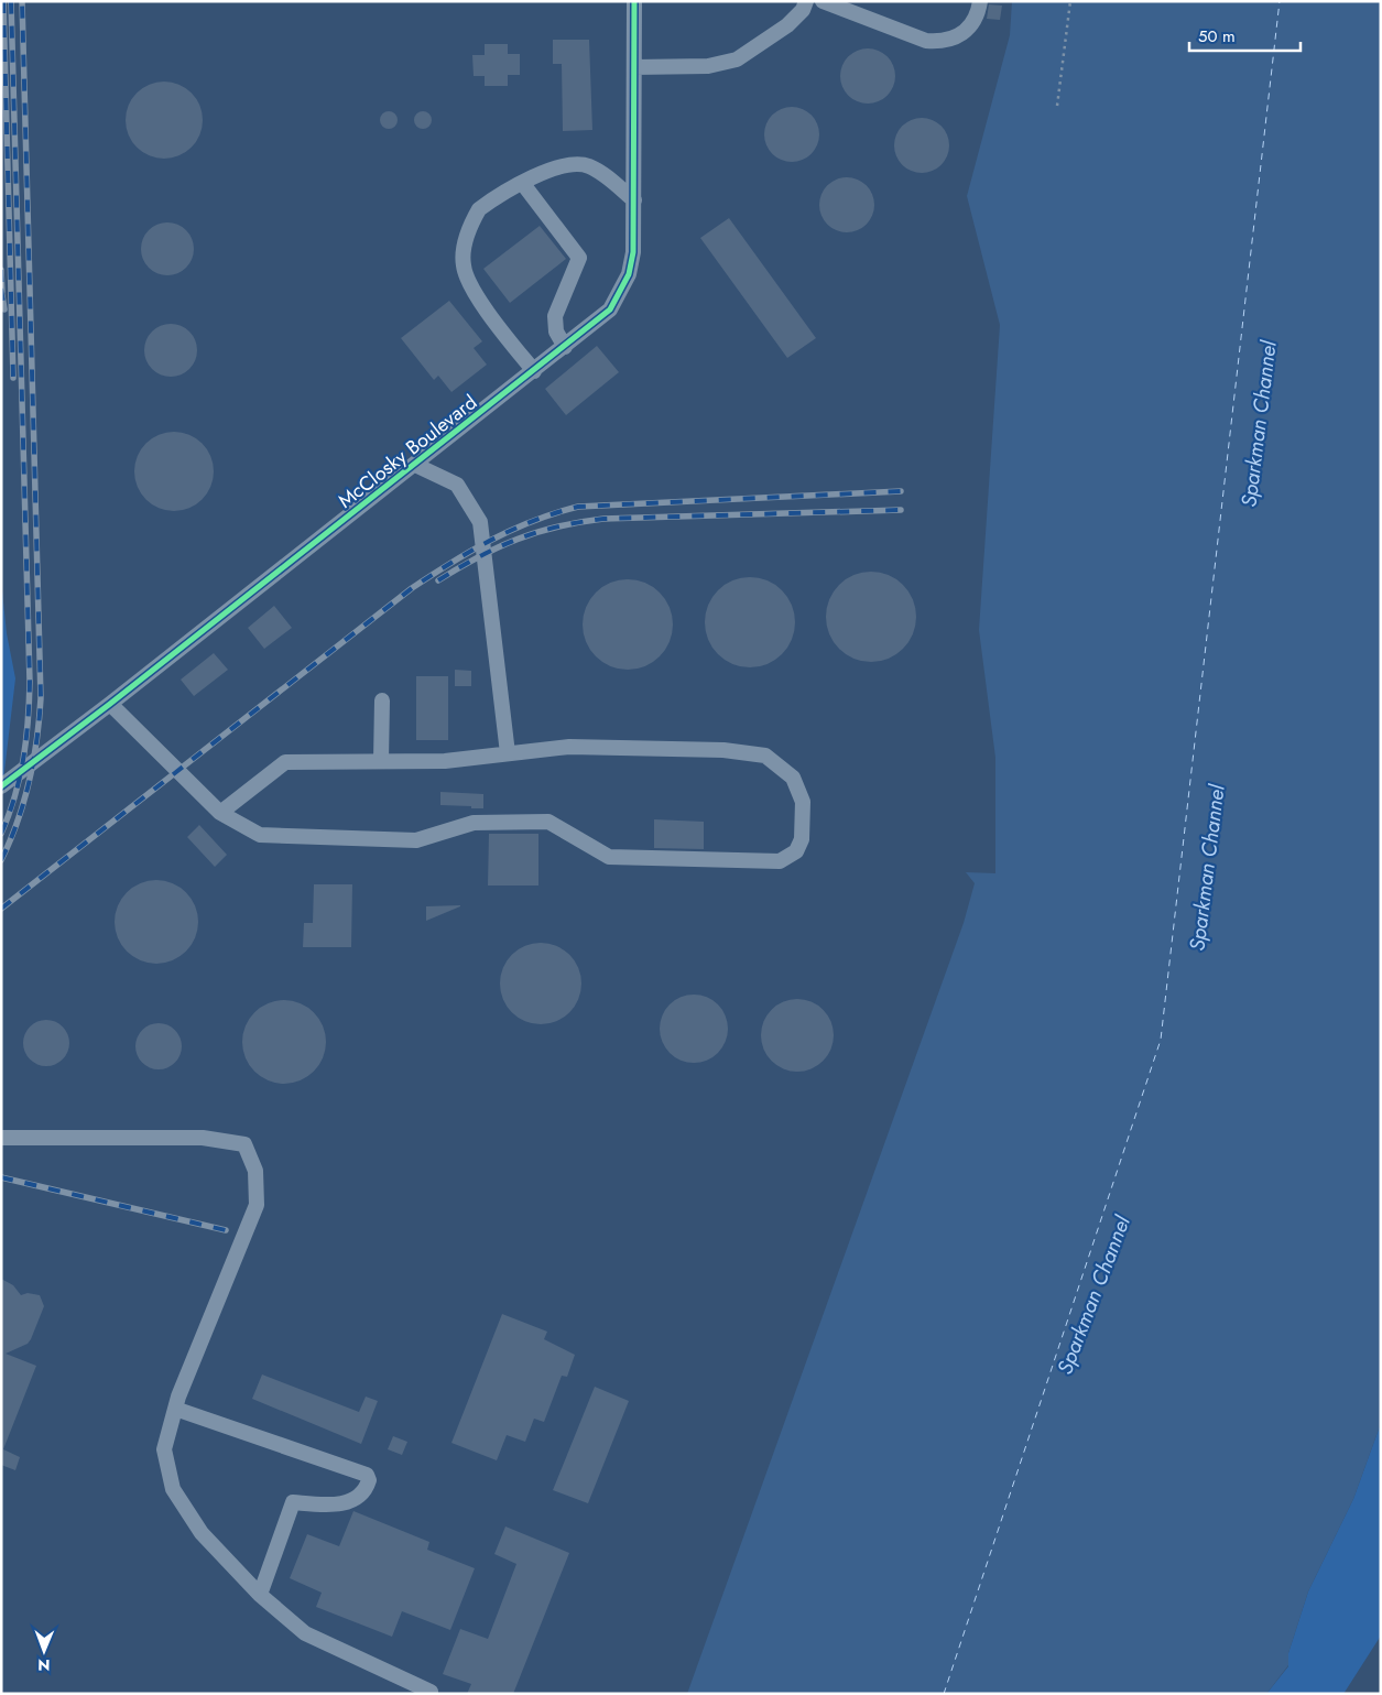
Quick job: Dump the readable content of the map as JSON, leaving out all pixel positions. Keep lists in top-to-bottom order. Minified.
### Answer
{"streets":{"street":["McClosky Boulevard"]},"water":["Sparkman Channel"],"scale_bar":"50 m","north":"bottom"}
